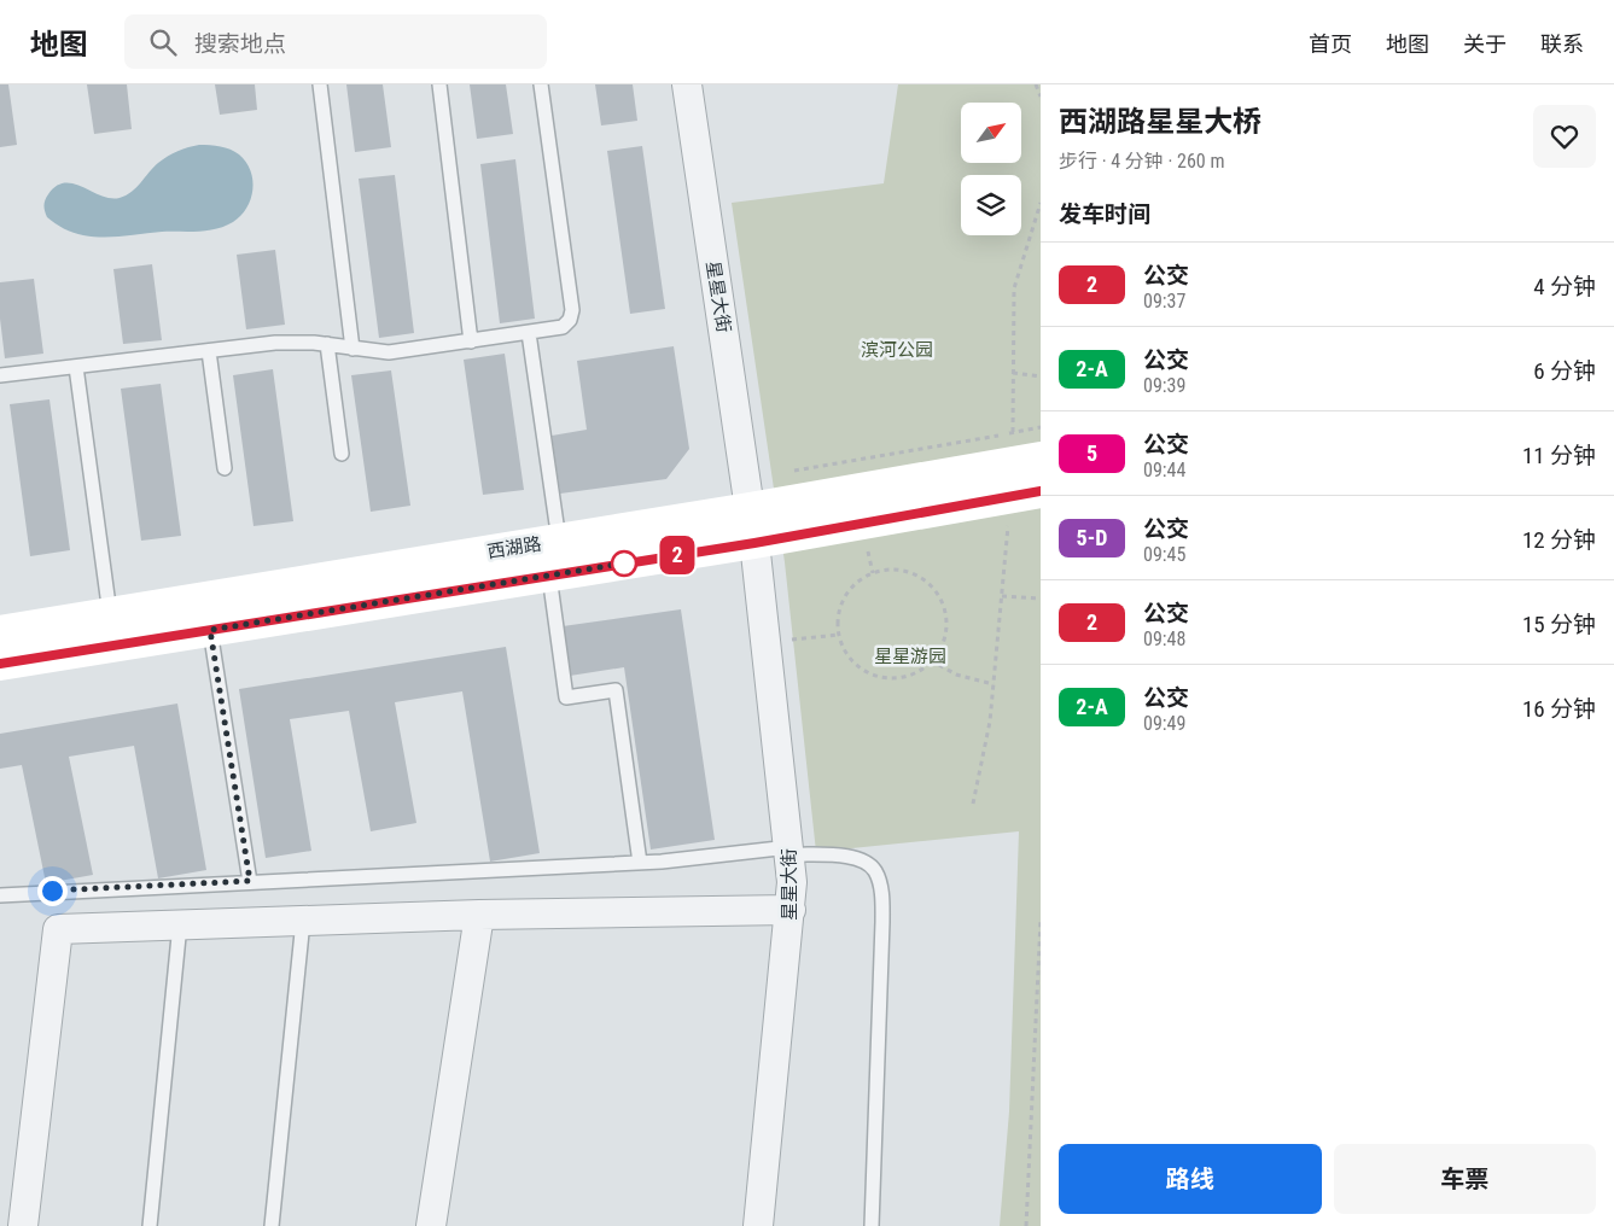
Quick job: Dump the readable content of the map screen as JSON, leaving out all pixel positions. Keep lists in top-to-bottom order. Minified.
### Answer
{"streets":{"main road":["西湖路"],"street":["星星大街"]},"crossings":[["星星大街","西湖路"]],"parks":["滨河公园","星星游园"],"lines":["bus line 2"],"north":"top right","page":{"header":"地图","search":"搜索地点","nav":["首页","地图","关于","联系"],"on_map":"2","heading":[["西湖路星星大桥","步行 · 4 分钟 · 260 m"],"发车时间"],"list":[{"mark":"2","name":"公交","note":"09:37","value":"4 分钟"},{"mark":"2-A","name":"公交","note":"09:39","value":"6 分钟"},{"mark":"5","name":"公交","note":"09:44","value":"11 分钟"},{"mark":"5-D","name":"公交","note":"09:45","value":"12 分钟"},{"mark":"2","name":"公交","note":"09:48","value":"15 分钟"},{"mark":"2-A","name":"公交","note":"09:49","value":"16 分钟"}],"buttons":["路线","车票"]}}
